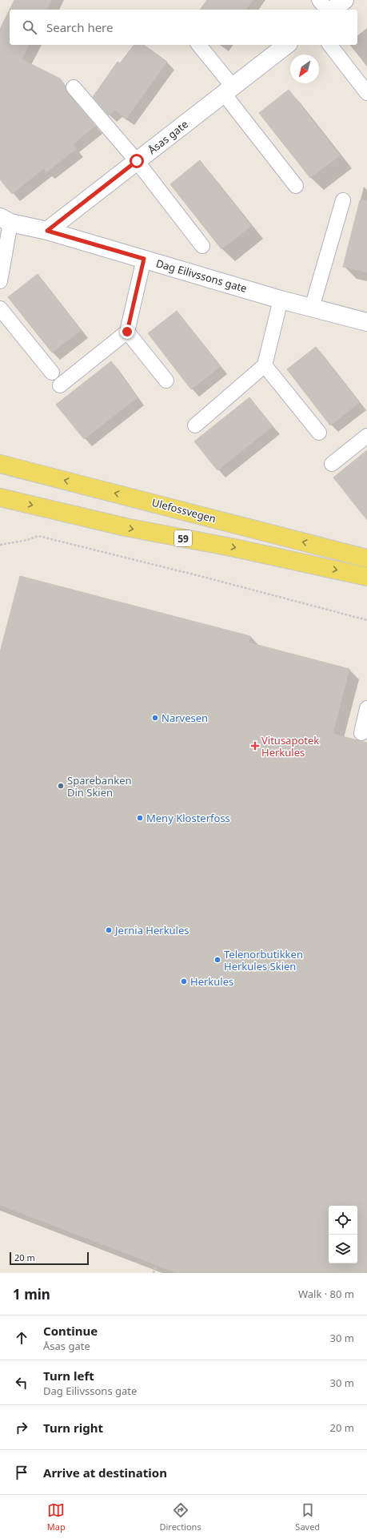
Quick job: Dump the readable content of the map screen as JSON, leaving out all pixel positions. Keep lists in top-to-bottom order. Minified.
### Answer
{"streets":{"main road":["Ulefossvegen","59"],"street":["Åsas gate","Dag Eilivssons gate"]},"crossings":[["Åsas gate","Dag Eilivssons gate"]],"places":{"other":["Narvesen","Sparebanken Din Skien","Meny Klosterfoss","Jernia Herkules","Telenorbutikken Herkules Skien","Herkules"],"health":["Vitusapotek Herkules"]},"scale_bar":"20 m","north":"bottom left","page":{"search":"Search here","scale":"20 m","heading":["1 min","Walk · 80 m"],"list":[["Continue","Åsas gate","30 m"],["Turn left","Dag Eilivssons gate","30 m"],["Turn right","20 m"],"Arrive at destination"],"nav":["Map","Directions","Saved"]}}
